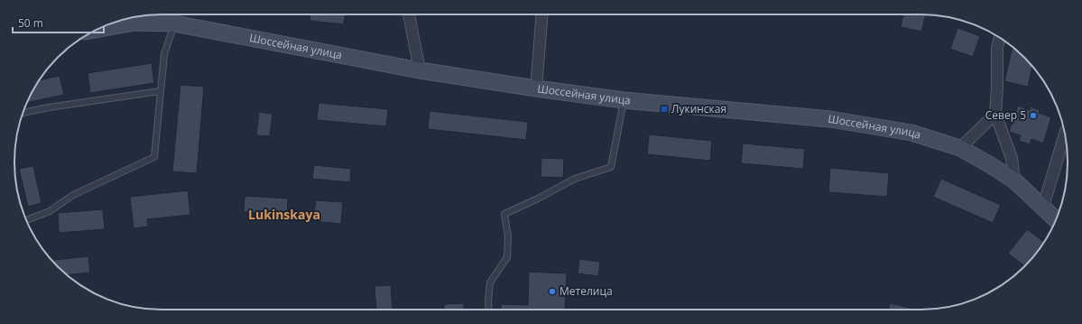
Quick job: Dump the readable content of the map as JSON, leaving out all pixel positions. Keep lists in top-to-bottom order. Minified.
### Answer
{"streets":{"main road":["Шоссейная улица"]},"districts":["Lukinskaya"],"places":{"transit":["Лукинская"],"other":["Север 5","Метелица"]},"scale_bar":"50 m"}
